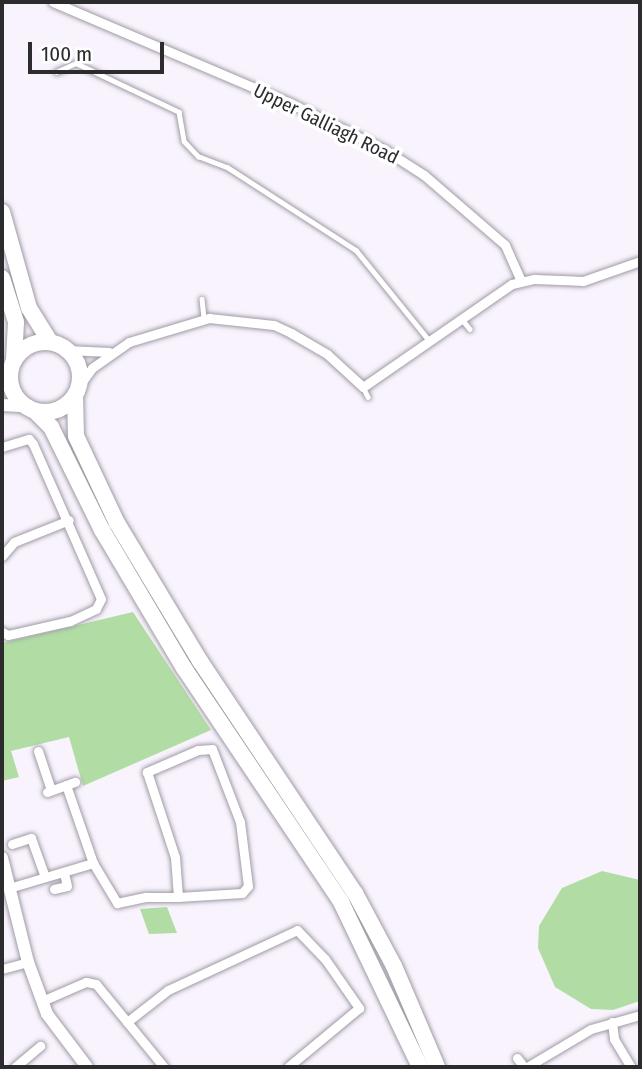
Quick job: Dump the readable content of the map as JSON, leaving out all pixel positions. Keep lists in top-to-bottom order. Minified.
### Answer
{"streets":{"street":["Upper Galliagh Road"]},"scale_bar":"100 m"}
